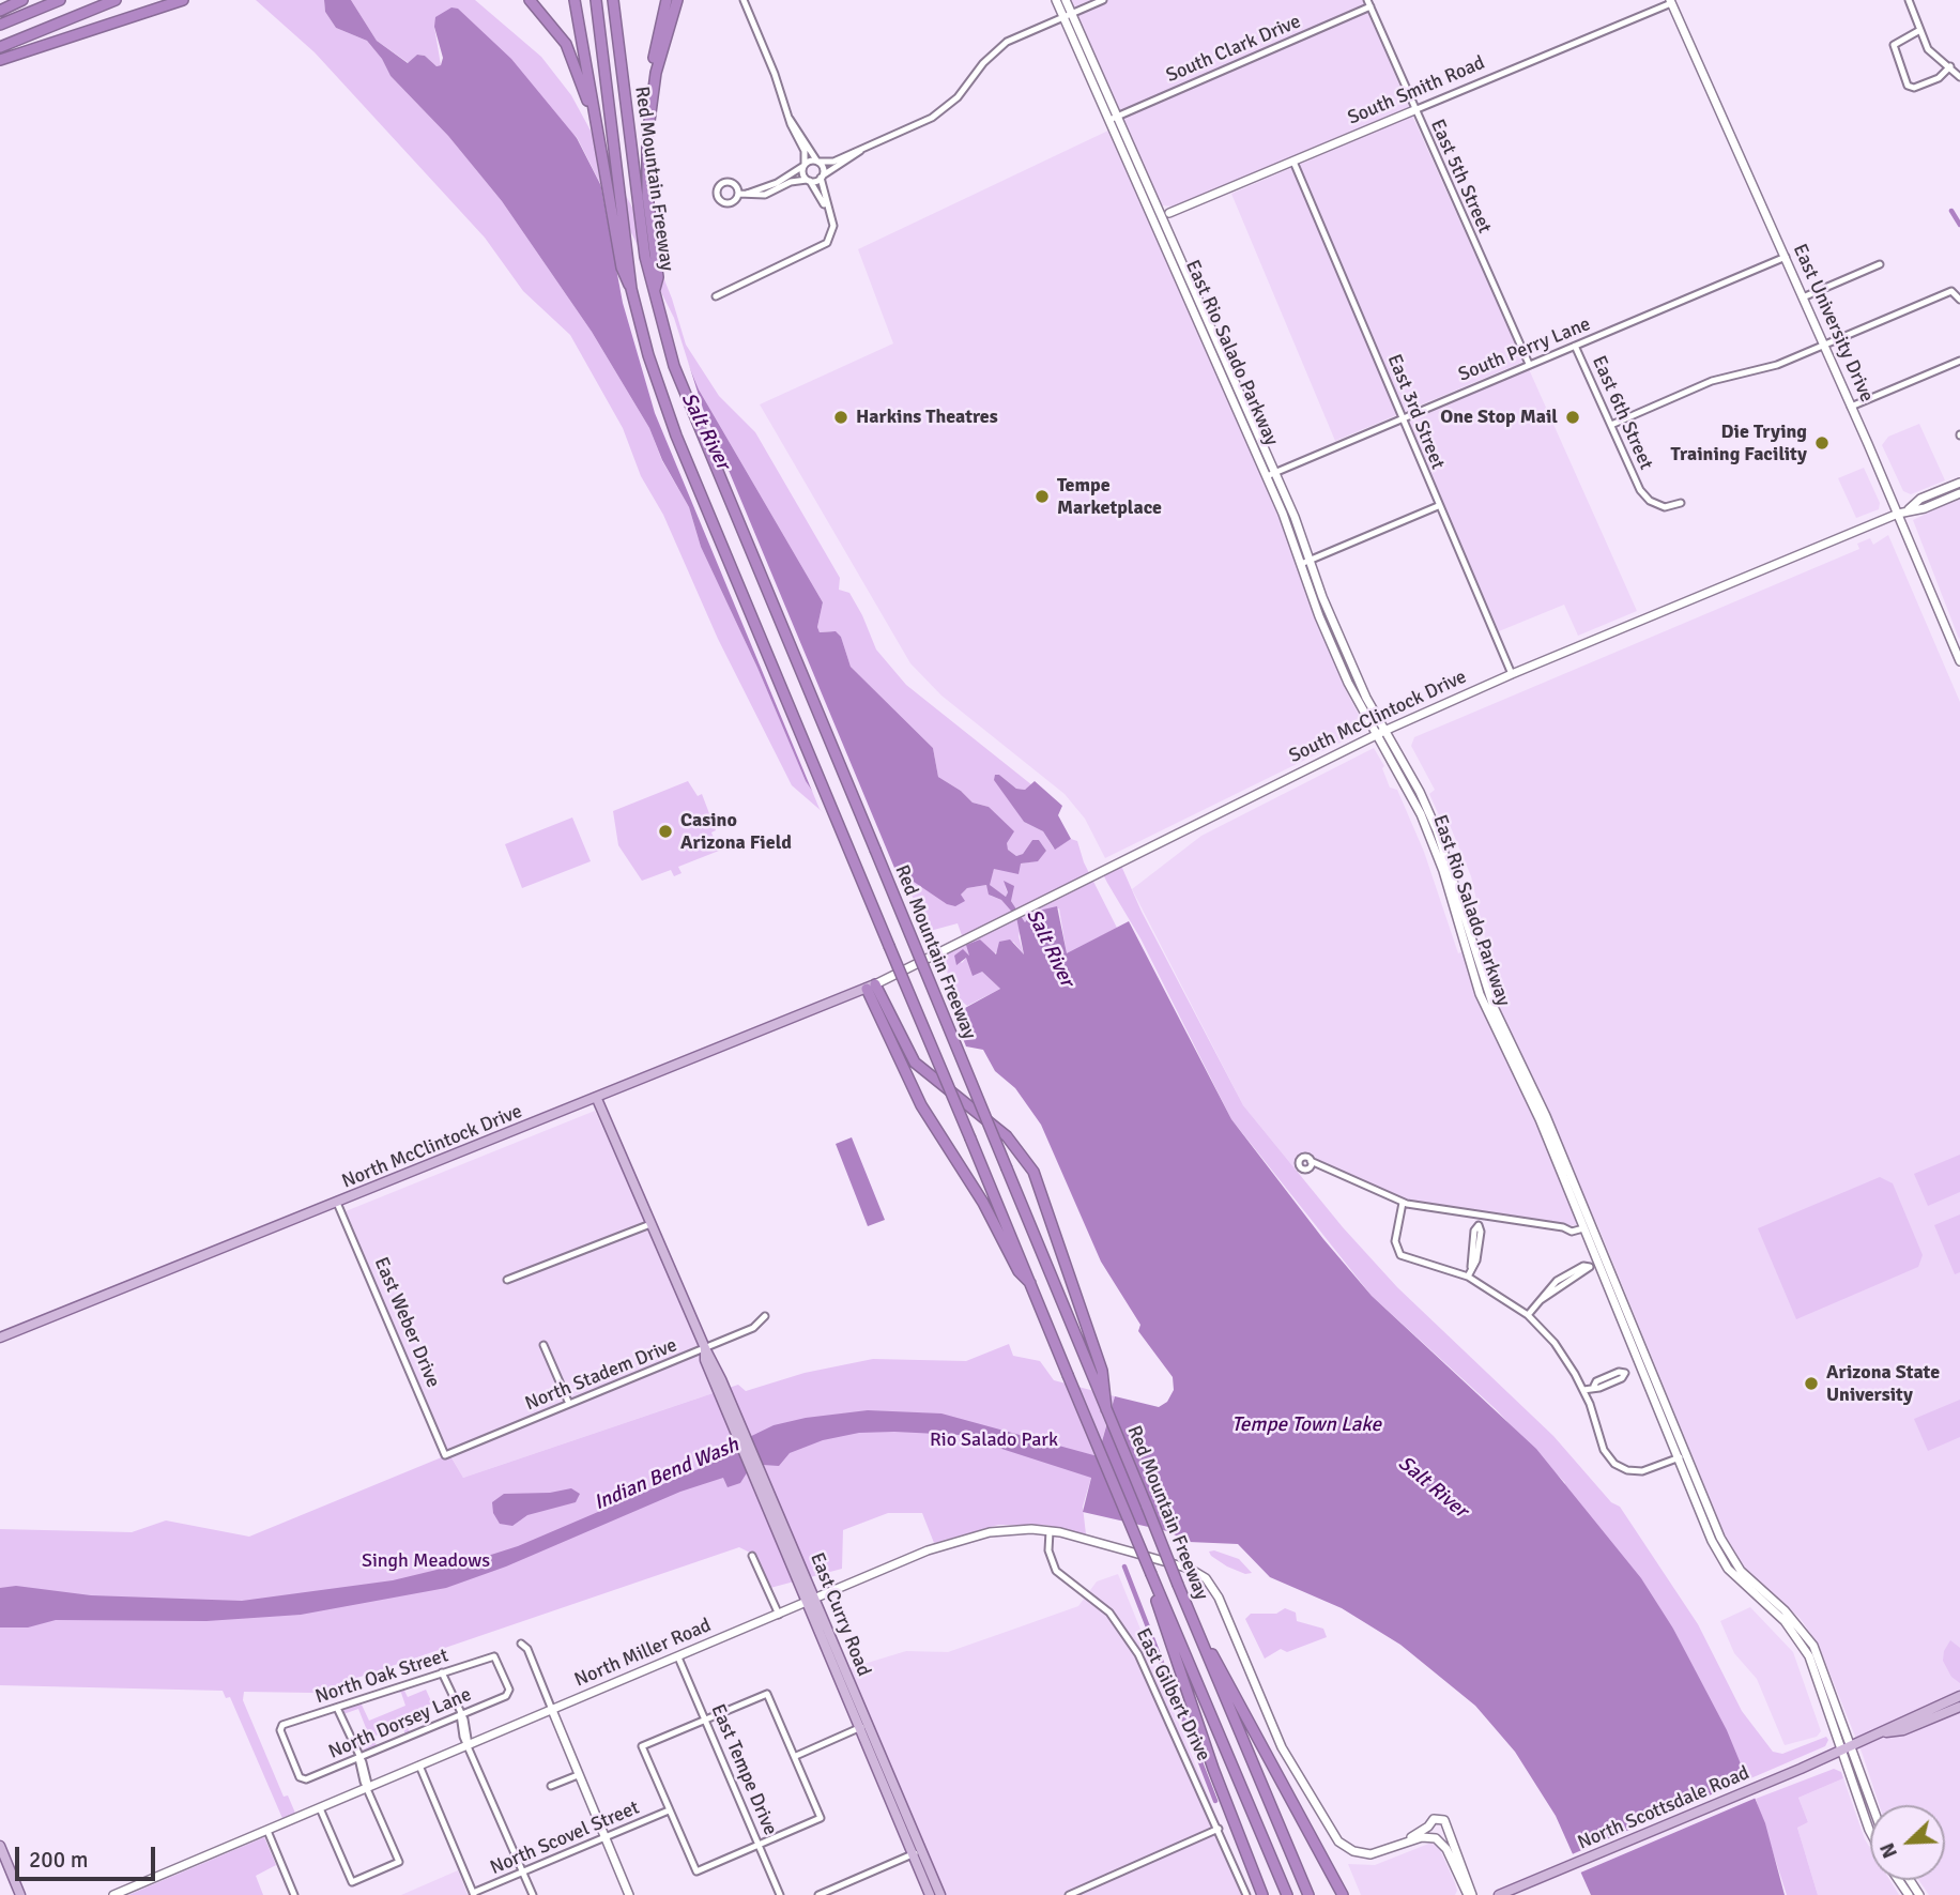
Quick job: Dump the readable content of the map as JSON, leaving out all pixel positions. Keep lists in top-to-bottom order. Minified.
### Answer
{"streets":{"highway":["Red Mountain Freeway"],"main road":["South Smith Road","East University Drive","East Rio Salado Parkway","South McClintock Drive","North McClintock Drive","East Curry Road","North Miller Road","North Scottsdale Road"],"street":["South Clark Drive","East 5th Street","South Perry Lane","East 3rd Street","East 6th Street","East Weber Drive","North Stadem Drive","North Oak Street","East Gilbert Drive","North Dorsey Lane","East Tempe Drive","North Scovel Street"]},"crossings":[["South Clark Drive","East 5th Street"],["South Clark Drive","East Rio Salado Parkway"],["South Smith Road","East 5th Street"],["South Smith Road","East University Drive"],["South Smith Road","East Rio Salado Parkway"],["South Smith Road","East 3rd Street"],["East 5th Street","South Perry Lane"],["East University Drive","South Perry Lane"],["East University Drive","South McClintock Drive"],["South Perry Lane","East Rio Salado Parkway"],["South Perry Lane","East 3rd Street"],["South Perry Lane","East 6th Street"],["East Rio Salado Parkway","South McClintock Drive"],["East Rio Salado Parkway","North Scottsdale Road"],["East 3rd Street","South McClintock Drive"],["South McClintock Drive","North McClintock Drive"],["North McClintock Drive","East Weber Drive"],["North McClintock Drive","East Curry Road"],["East Weber Drive","North Stadem Drive"],["North Stadem Drive","East Curry Road"],["East Curry Road","North Miller Road"],["North Miller Road","East Gilbert Drive"],["North Miller Road","East Tempe Drive"],["North Oak Street","North Dorsey Lane"]],"water":["Salt River","Tempe Town Lake","Indian Bend Wash"],"parks":["Rio Salado Park","Singh Meadows"],"places":["Harkins Theatres","One Stop Mail","Die Trying Training Facility","Tempe Marketplace","Casino Arizona Field","Arizona State University"],"scale_bar":"200 m","north":"bottom left"}
